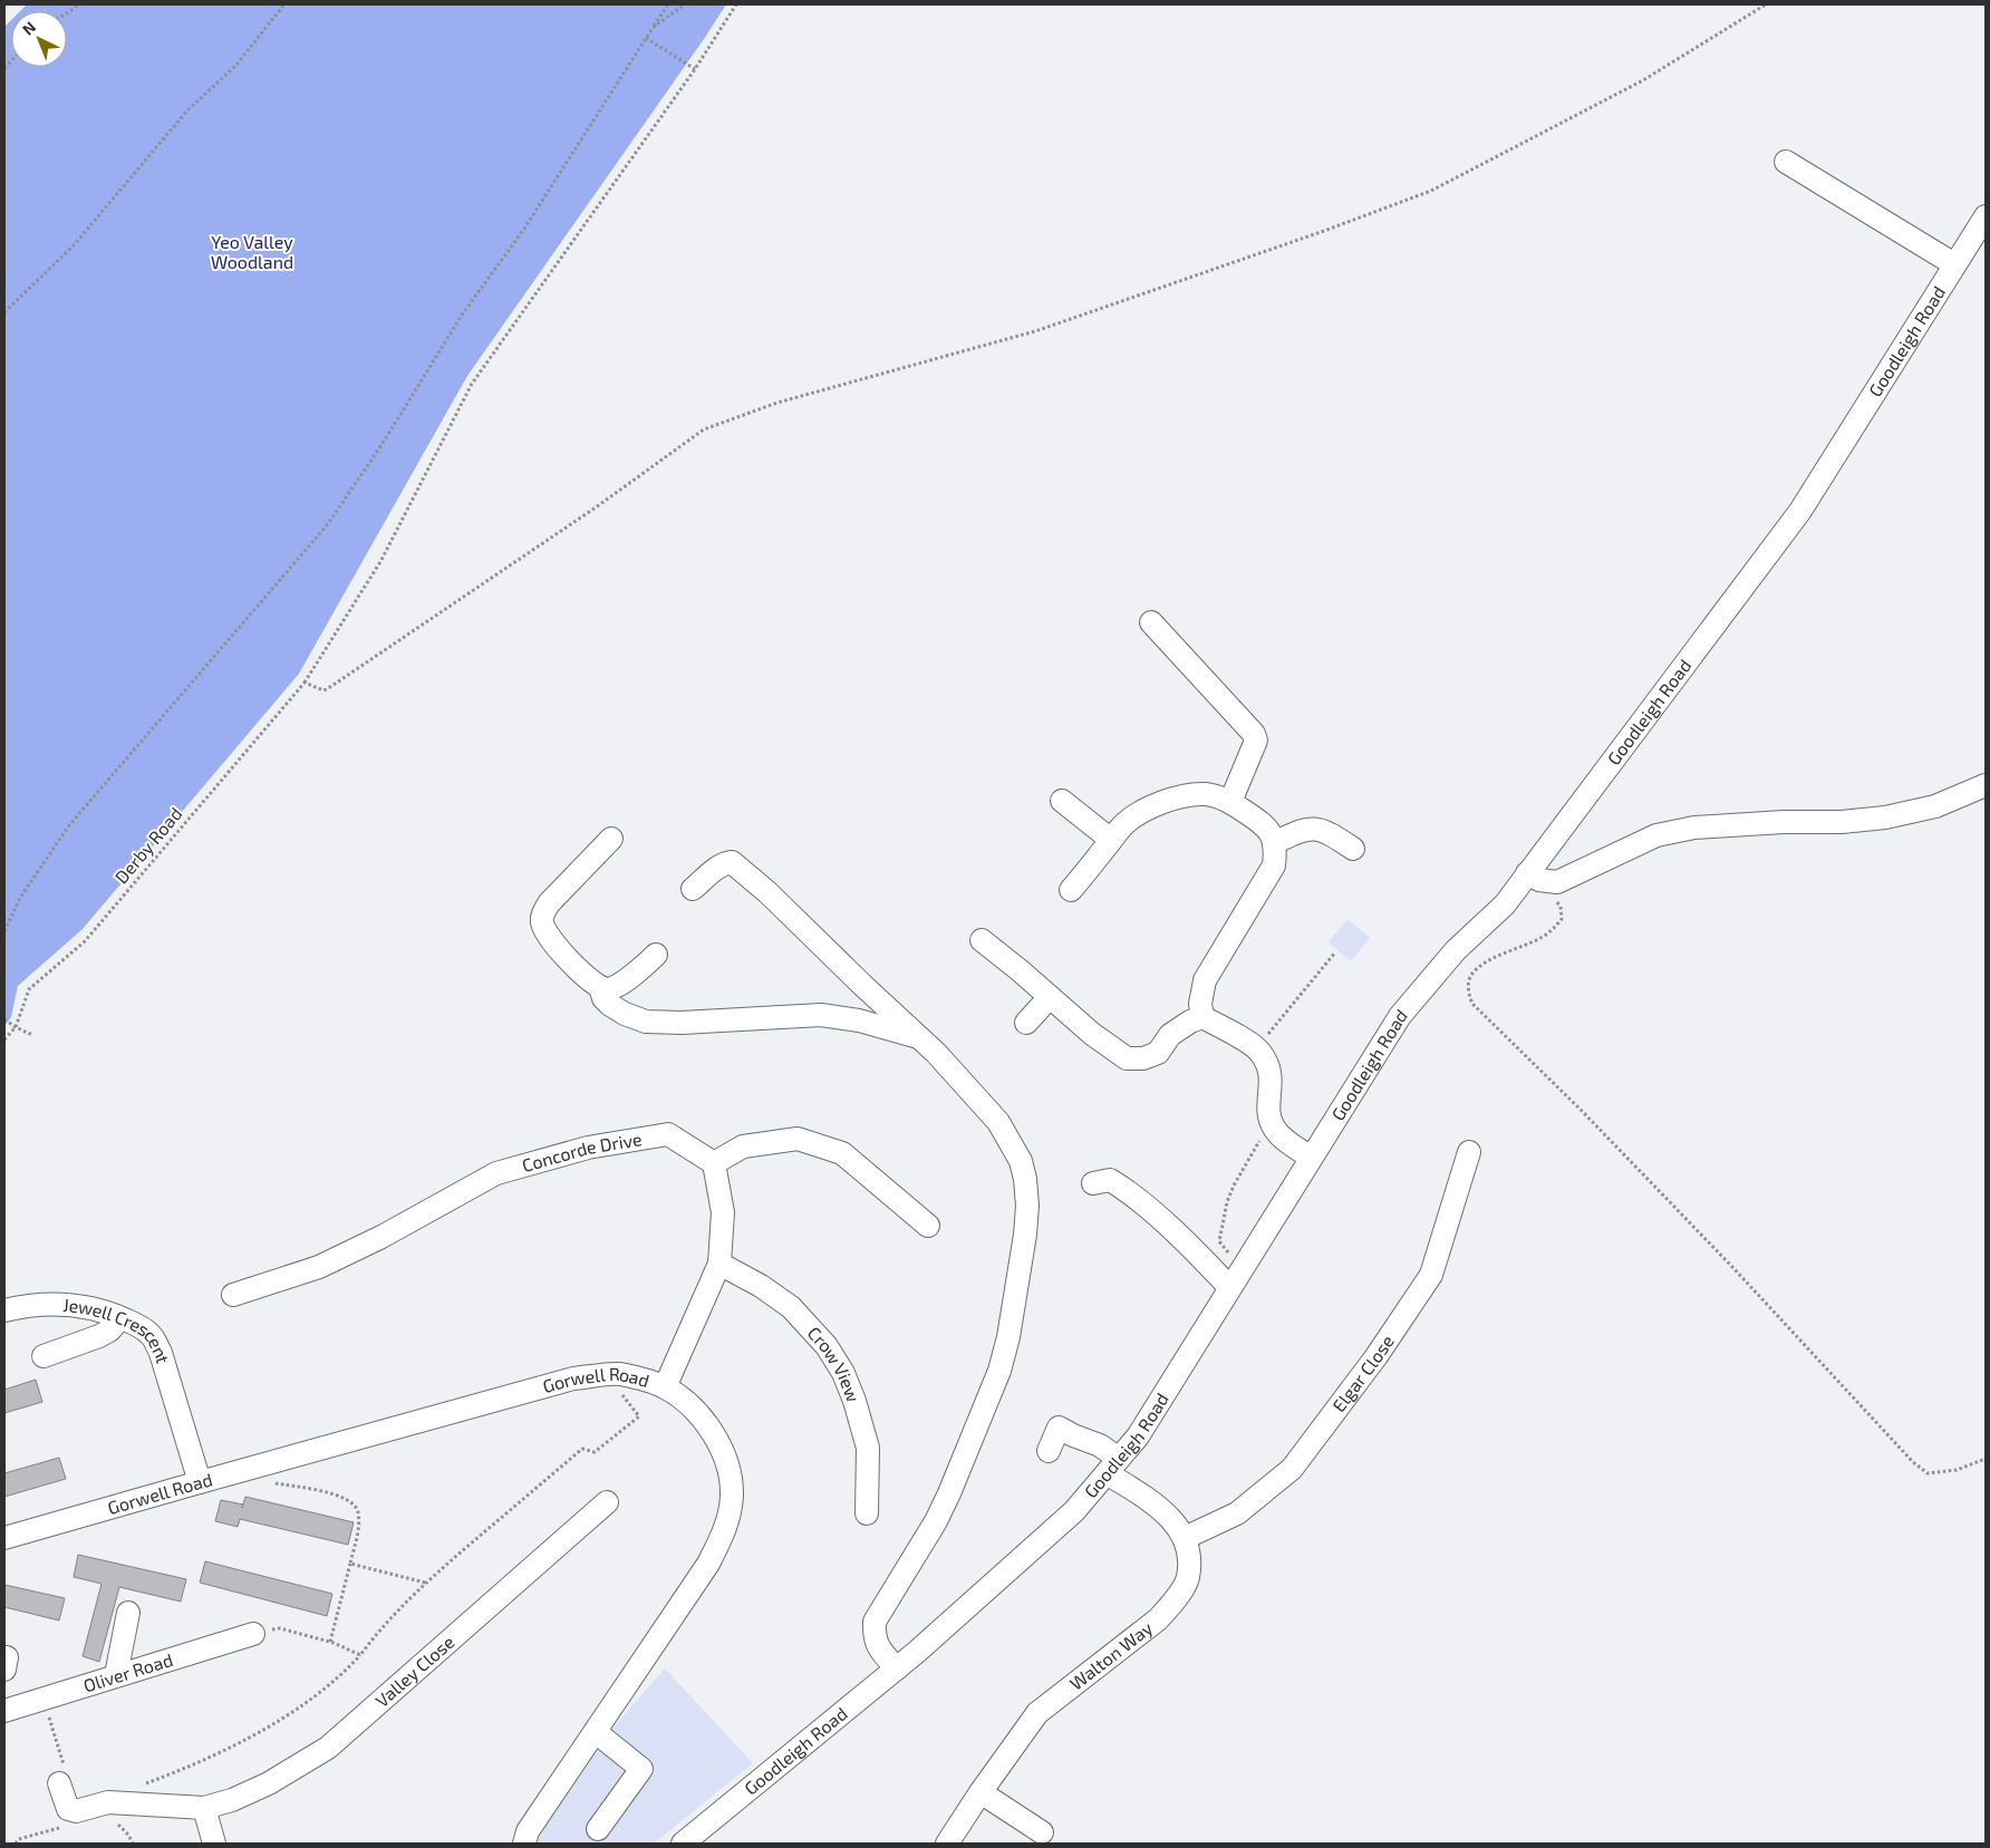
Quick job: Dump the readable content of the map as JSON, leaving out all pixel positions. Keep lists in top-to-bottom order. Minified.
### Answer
{"streets":{"street":["Goodleigh Road","Concorde Drive","Jewell Crescent","Crow View","Elgar Close","Gorwell Road","Walton Way","Valley Close","Oliver Road"],"path":["Derby Road"]},"crossings":[["Goodleigh Road","Walton Way"],["Jewell Crescent","Gorwell Road"],["Elgar Close","Walton Way"]],"parks":["Yeo Valley Woodland"],"north":"top left"}
